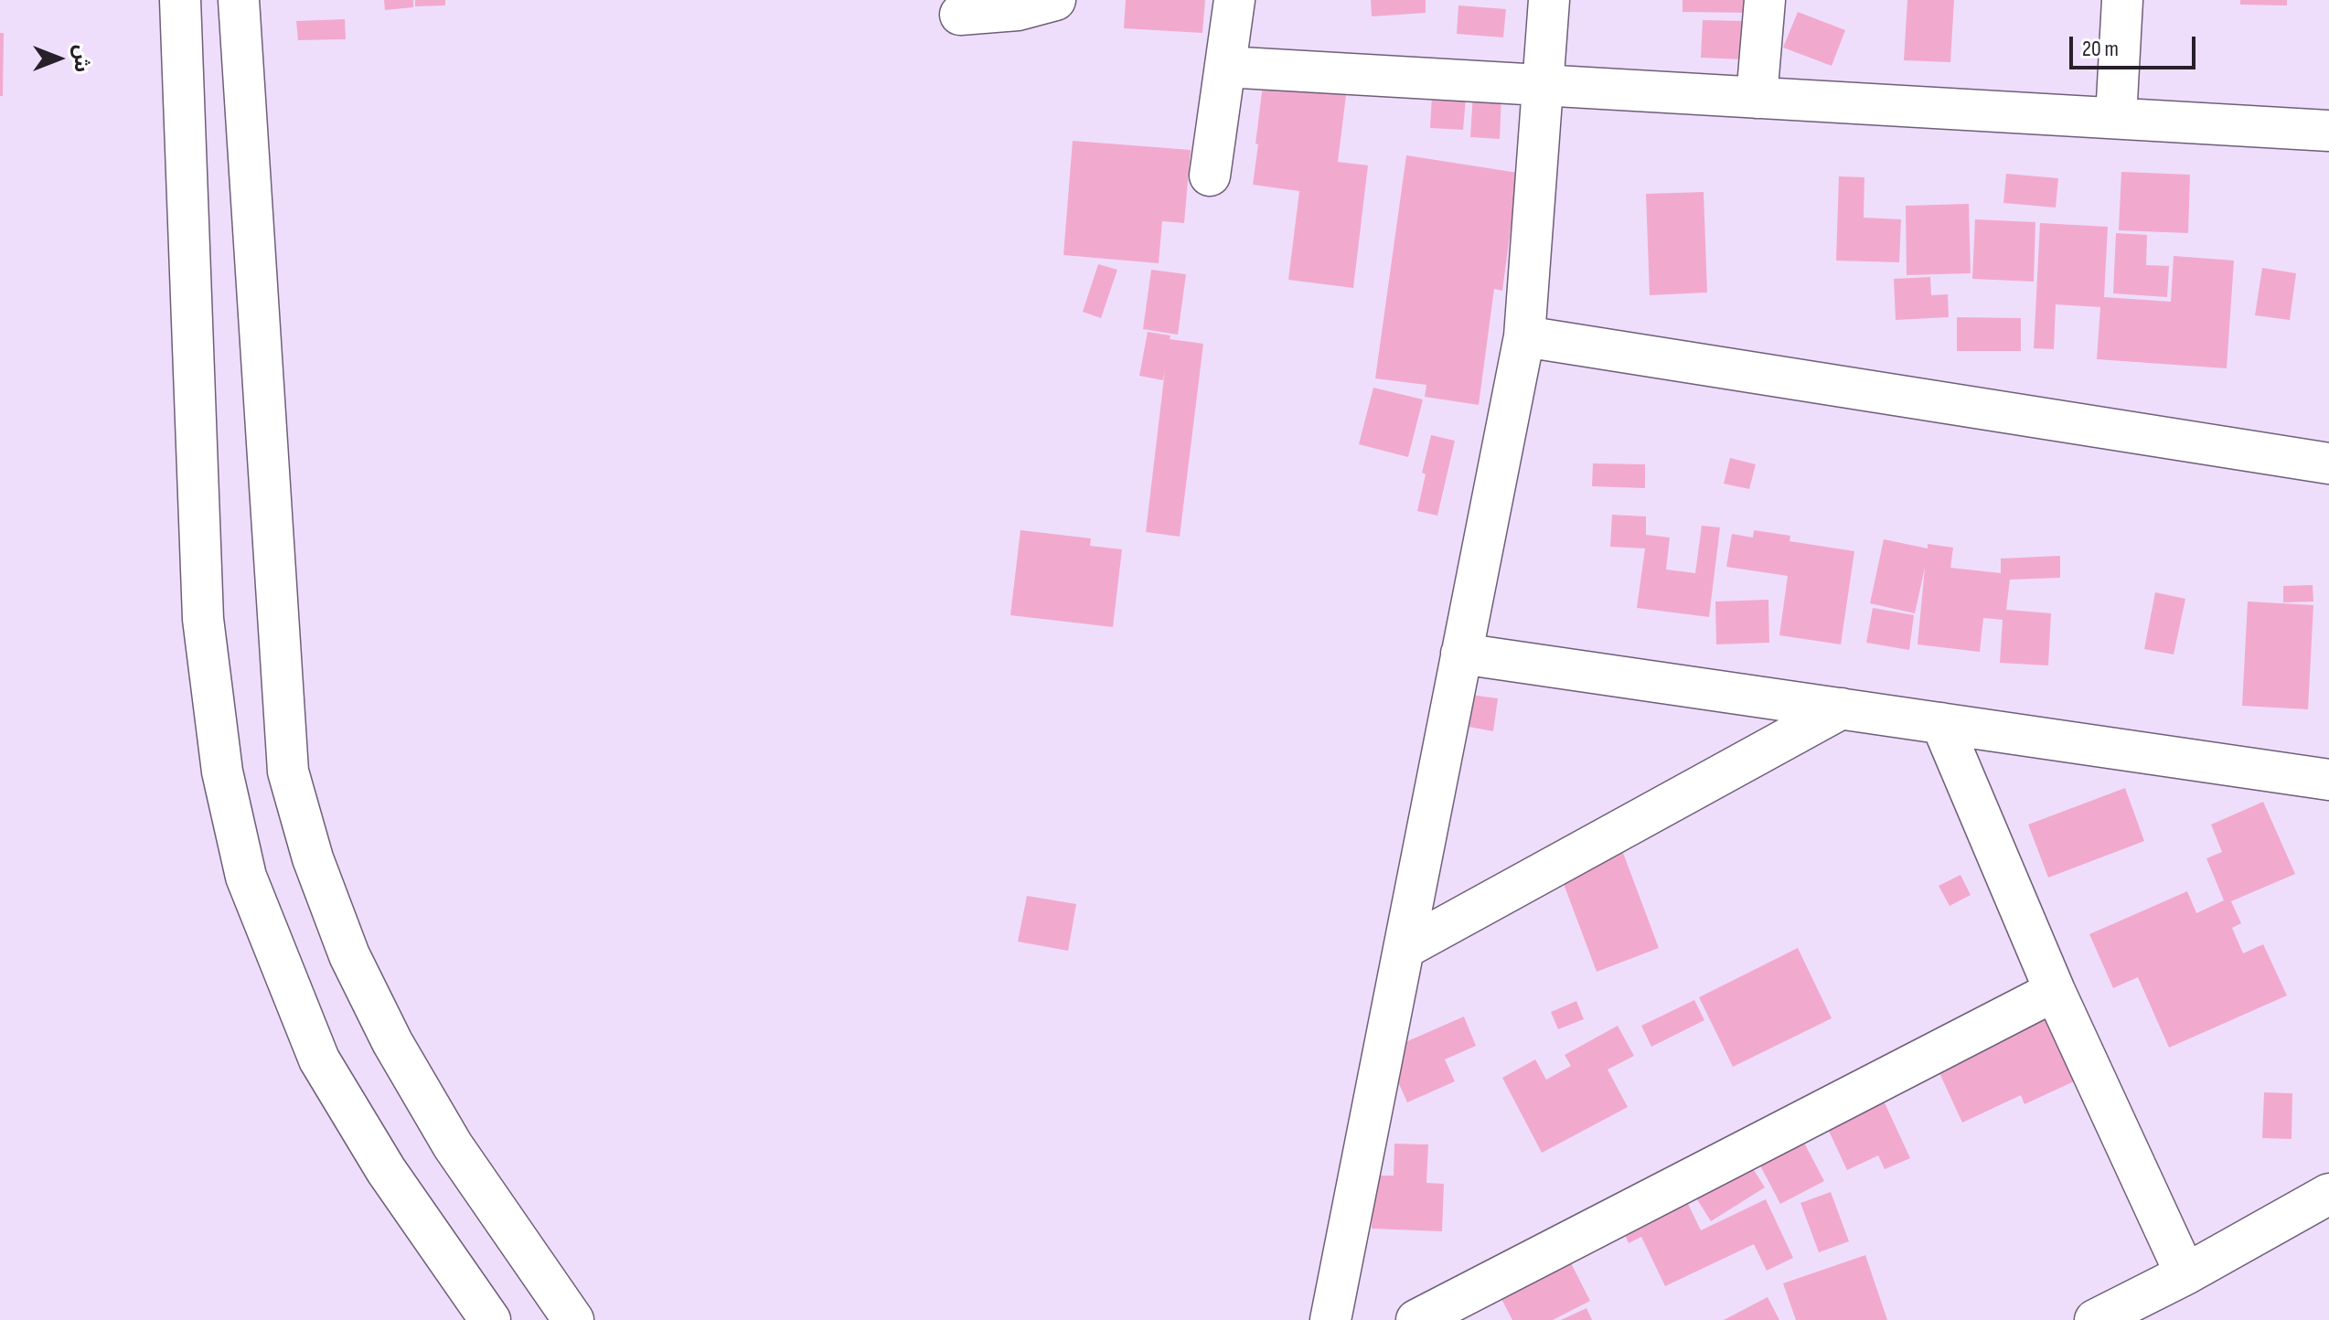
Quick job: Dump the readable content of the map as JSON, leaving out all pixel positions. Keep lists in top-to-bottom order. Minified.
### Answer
{"scale_bar":"20 m","north":"right"}
